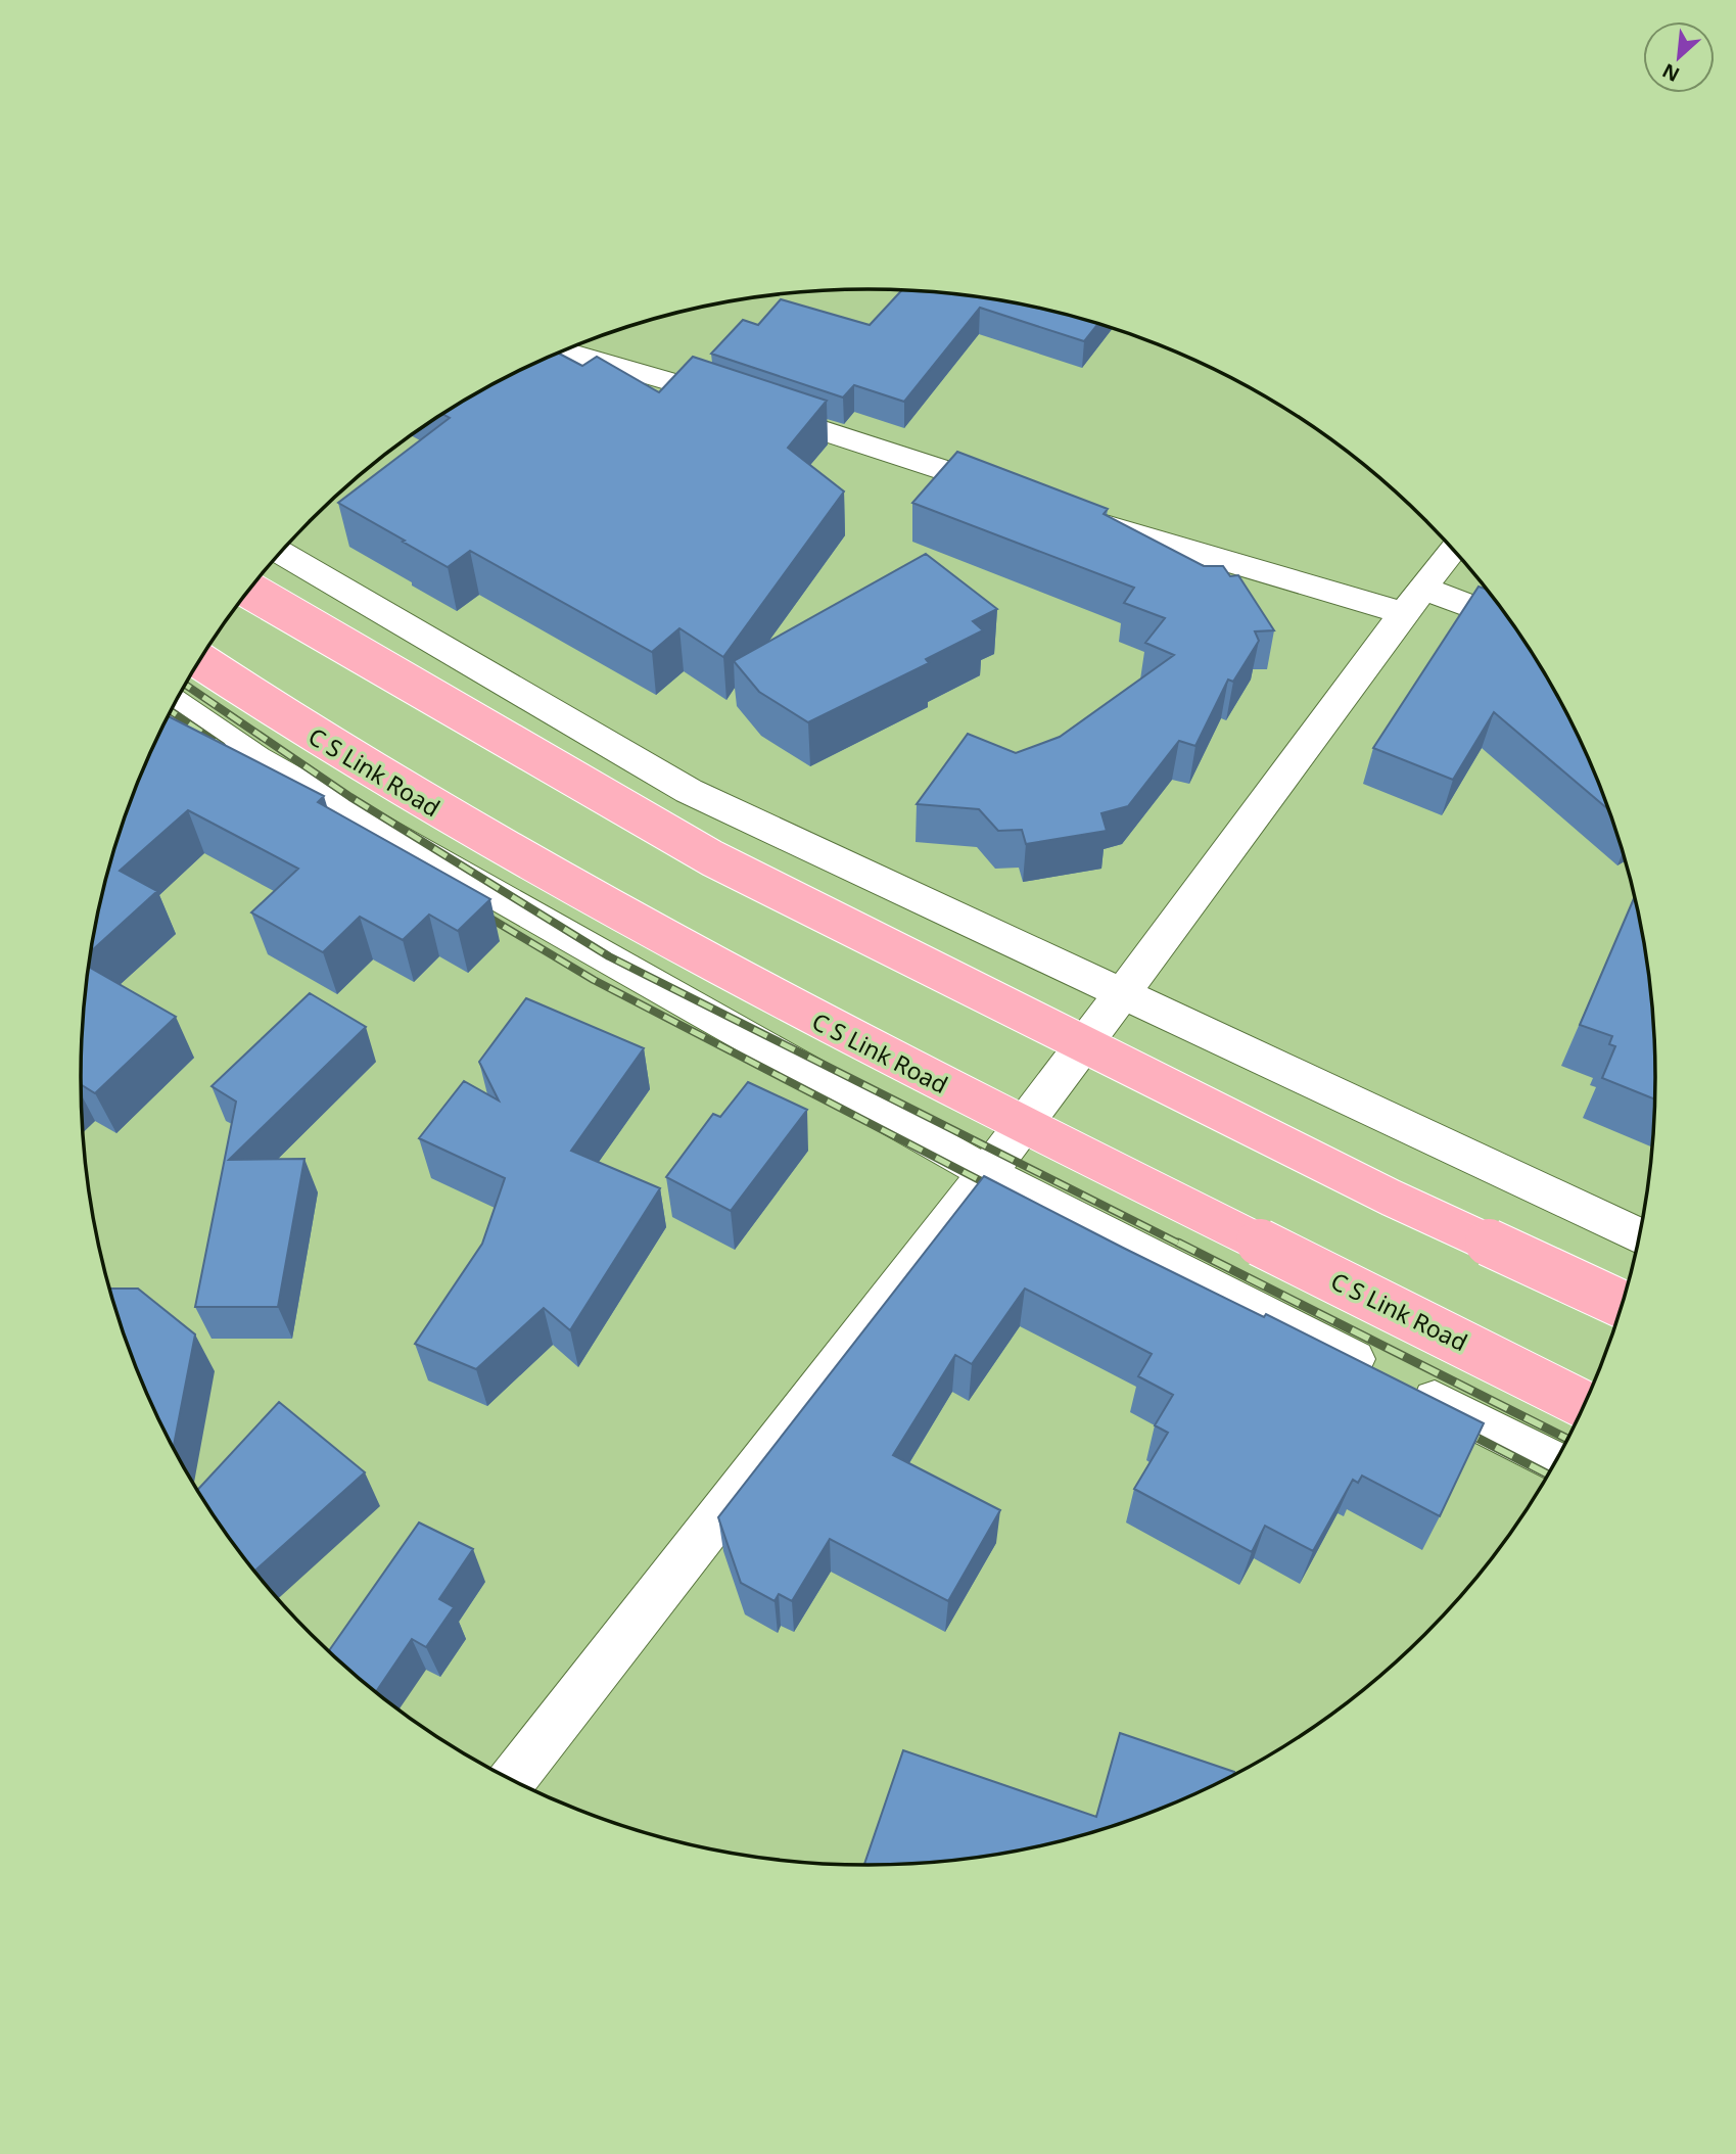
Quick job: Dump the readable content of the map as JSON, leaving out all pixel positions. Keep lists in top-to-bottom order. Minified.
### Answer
{"streets":{"main road":["C S Link Road"]},"north":"bottom left"}
